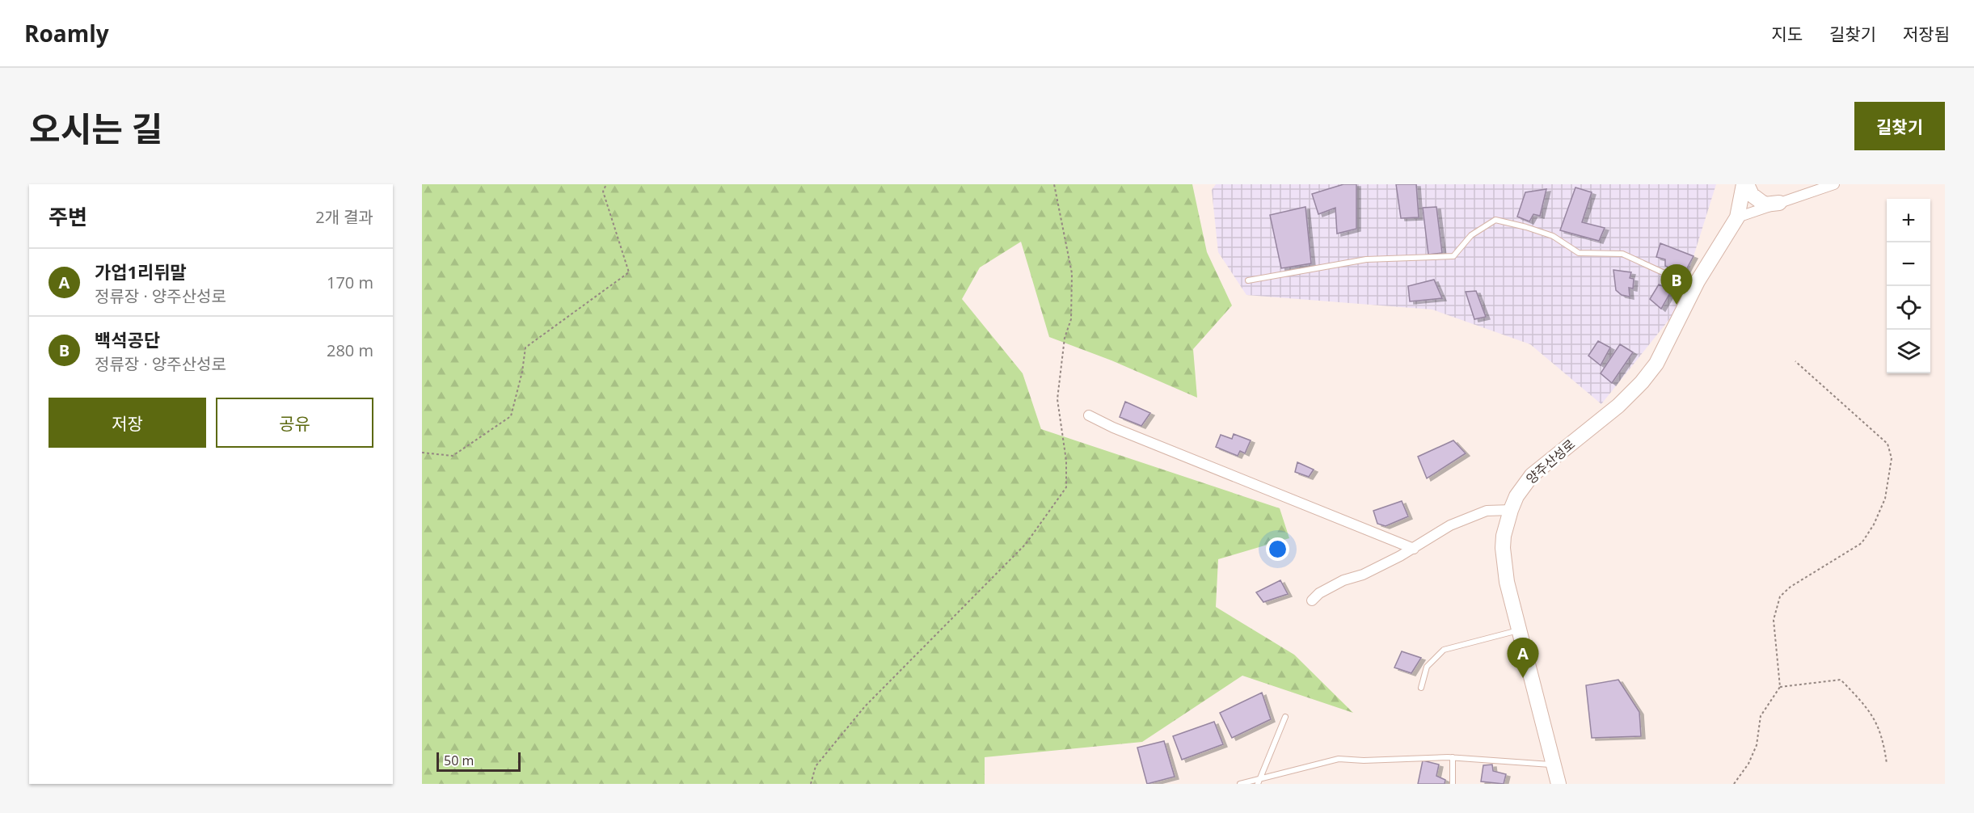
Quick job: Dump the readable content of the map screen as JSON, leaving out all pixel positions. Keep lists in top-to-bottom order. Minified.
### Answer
{"streets":{"street":["양주산성로"]},"scale_bar":"50 m","page":{"header":"Roamly","nav":["지도","길찾기","저장됨"],"title":"오시는 길","buttons":["길찾기",["저장","공유"]],"heading":["주변","2개 결과"],"map_buttons":["+","−"],"list":[{"mark":"A","name":"가업1리뒤말","note":"정류장 · 양주산성로","value":"170 m"},{"mark":"B","name":"백석공단","note":"정류장 · 양주산성로","value":"280 m"}],"pins":["B","A"],"scale":"50 m"}}
